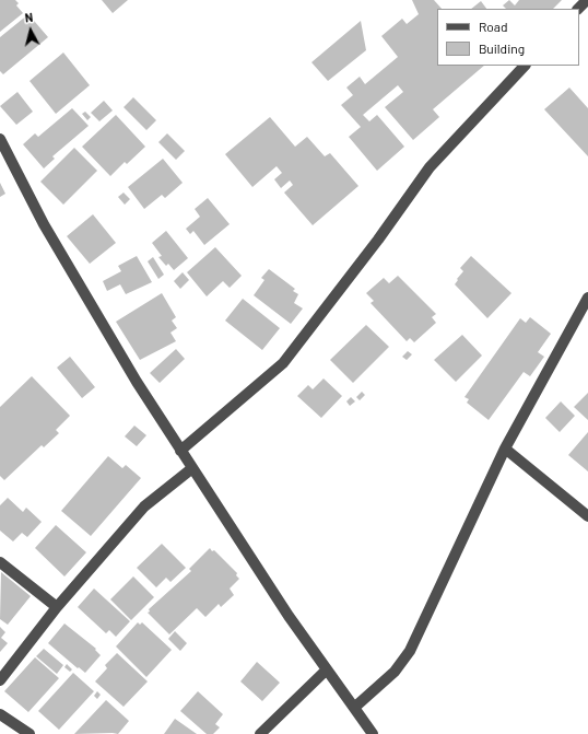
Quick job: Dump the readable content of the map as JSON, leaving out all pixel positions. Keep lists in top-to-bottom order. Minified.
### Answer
{"legend":["Road","Building"],"north":"top"}
